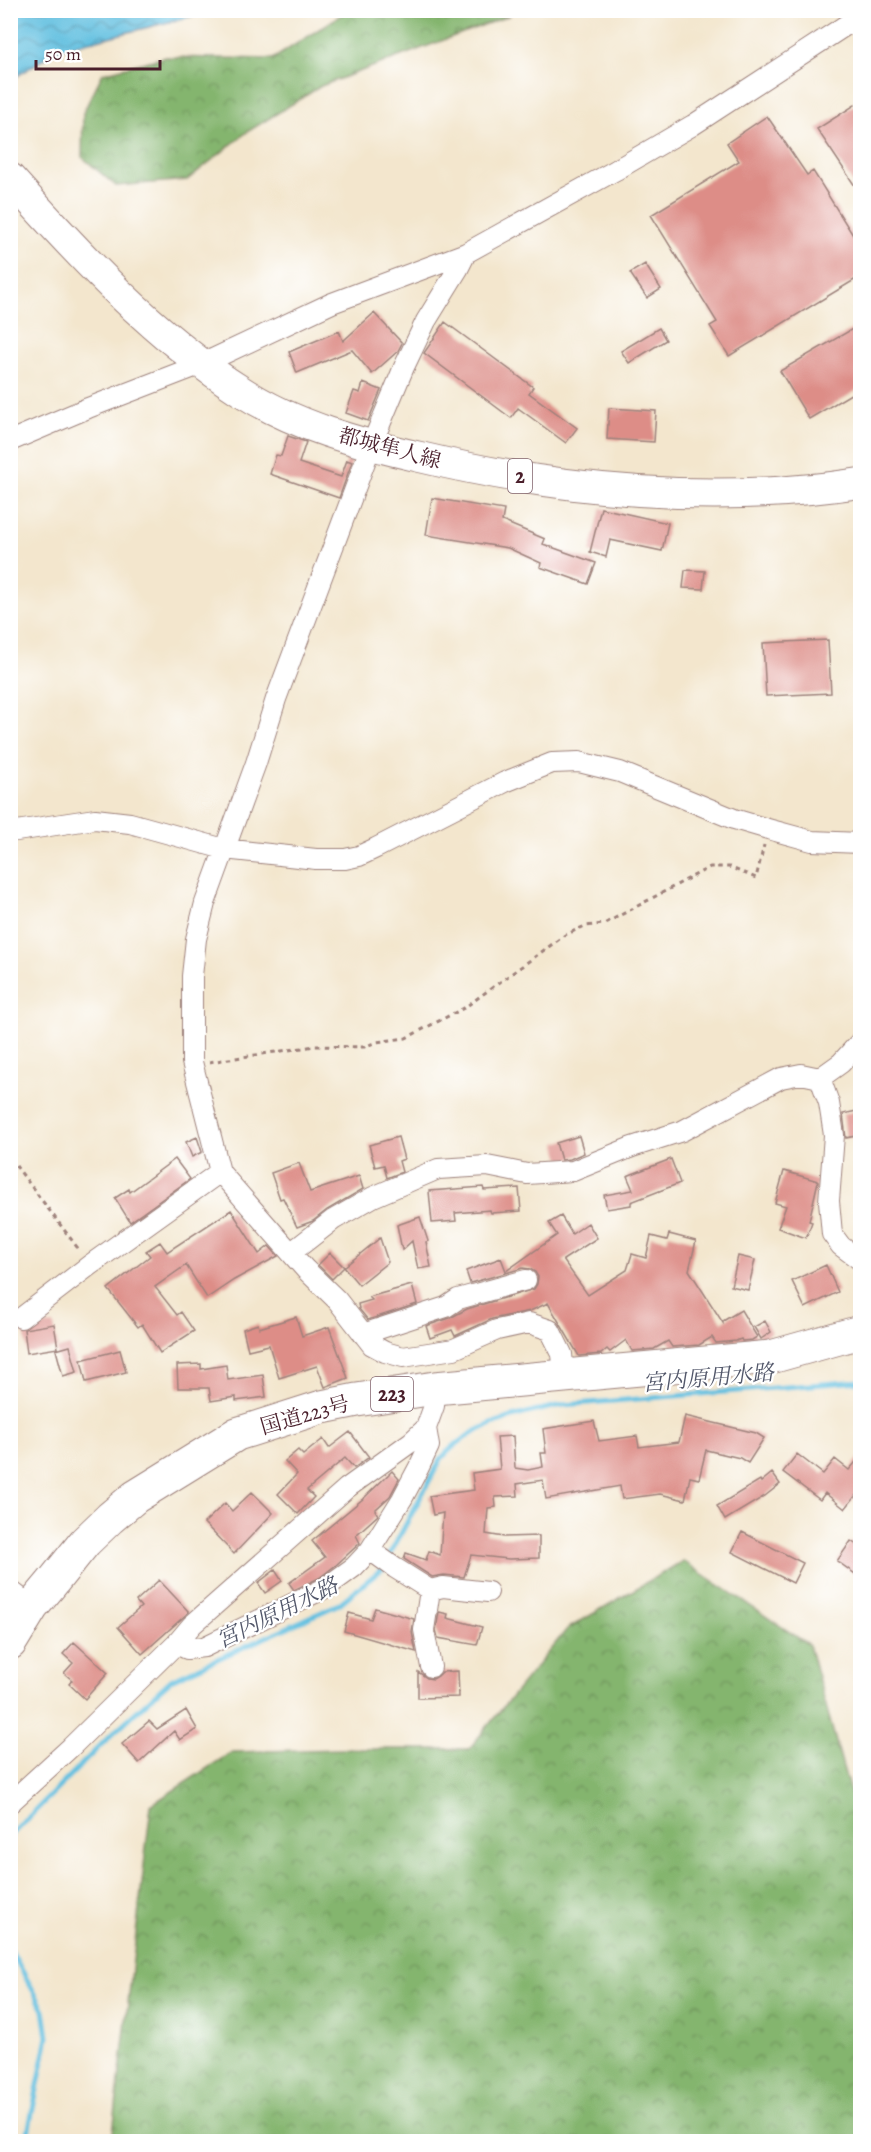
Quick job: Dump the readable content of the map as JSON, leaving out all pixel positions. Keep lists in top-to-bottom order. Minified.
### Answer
{"streets":{"highway":["223","国道223号"],"main road":["都城隼人線","2"]},"water":["宮内原用水路"],"scale_bar":"50 m"}
